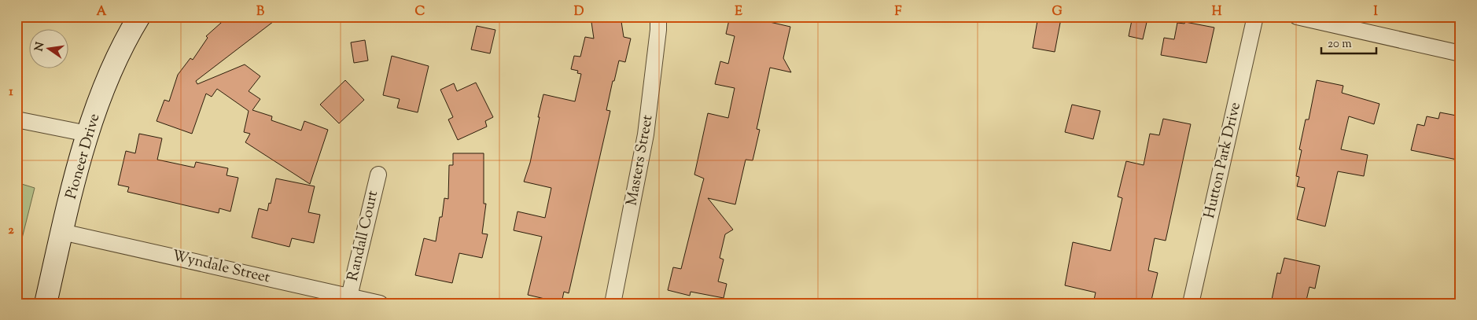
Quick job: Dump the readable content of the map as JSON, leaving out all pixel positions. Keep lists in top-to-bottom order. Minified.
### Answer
{"streets":{"street":["Pioneer Drive","Masters Street","Hutton Park Drive","Randall Court","Wyndale Street"]},"crossings":[["Pioneer Drive","Wyndale Street"],["Randall Court","Wyndale Street"]],"scale_bar":"20 m","north":"left","grid":{"columns":["A","B","C","D","E","F","G","H","I"],"rows":["1","2"]}}
